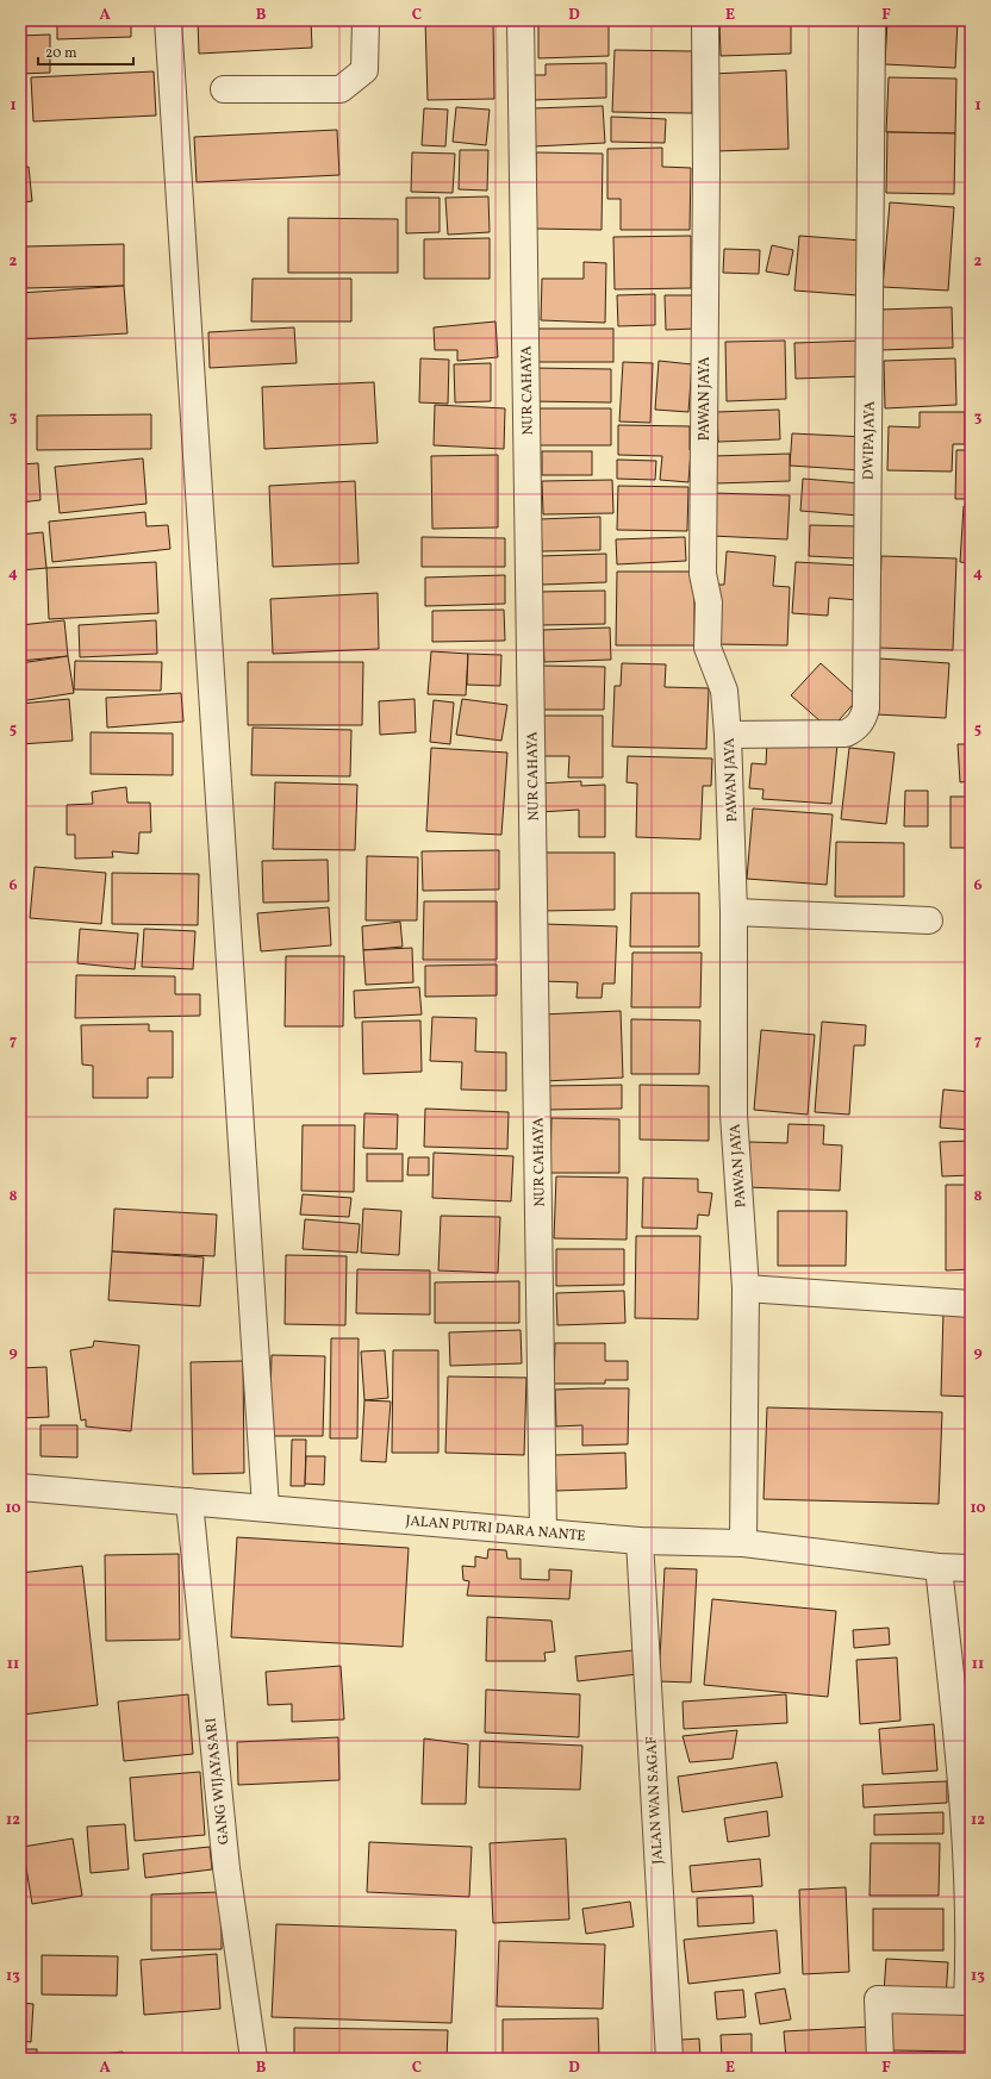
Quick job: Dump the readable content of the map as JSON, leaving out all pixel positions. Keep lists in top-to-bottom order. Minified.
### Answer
{"streets":{"street":["NUR CAHAYA","PAWAN JAYA","DWIPAJAYA","JALAN PUTRI DARA NANTE","GANG WIJAYASARI","JALAN WAN SAGAF"]},"crossings":[["NUR CAHAYA","JALAN PUTRI DARA NANTE"],["PAWAN JAYA","DWIPAJAYA"],["PAWAN JAYA","JALAN PUTRI DARA NANTE"],["JALAN PUTRI DARA NANTE","GANG WIJAYASARI"],["JALAN PUTRI DARA NANTE","JALAN WAN SAGAF"]],"scale_bar":"20 m","grid":{"columns":["A","B","C","D","E","F"],"rows":["1","2","3","4","5","6","7","8","9","10","11","12","13"]}}
